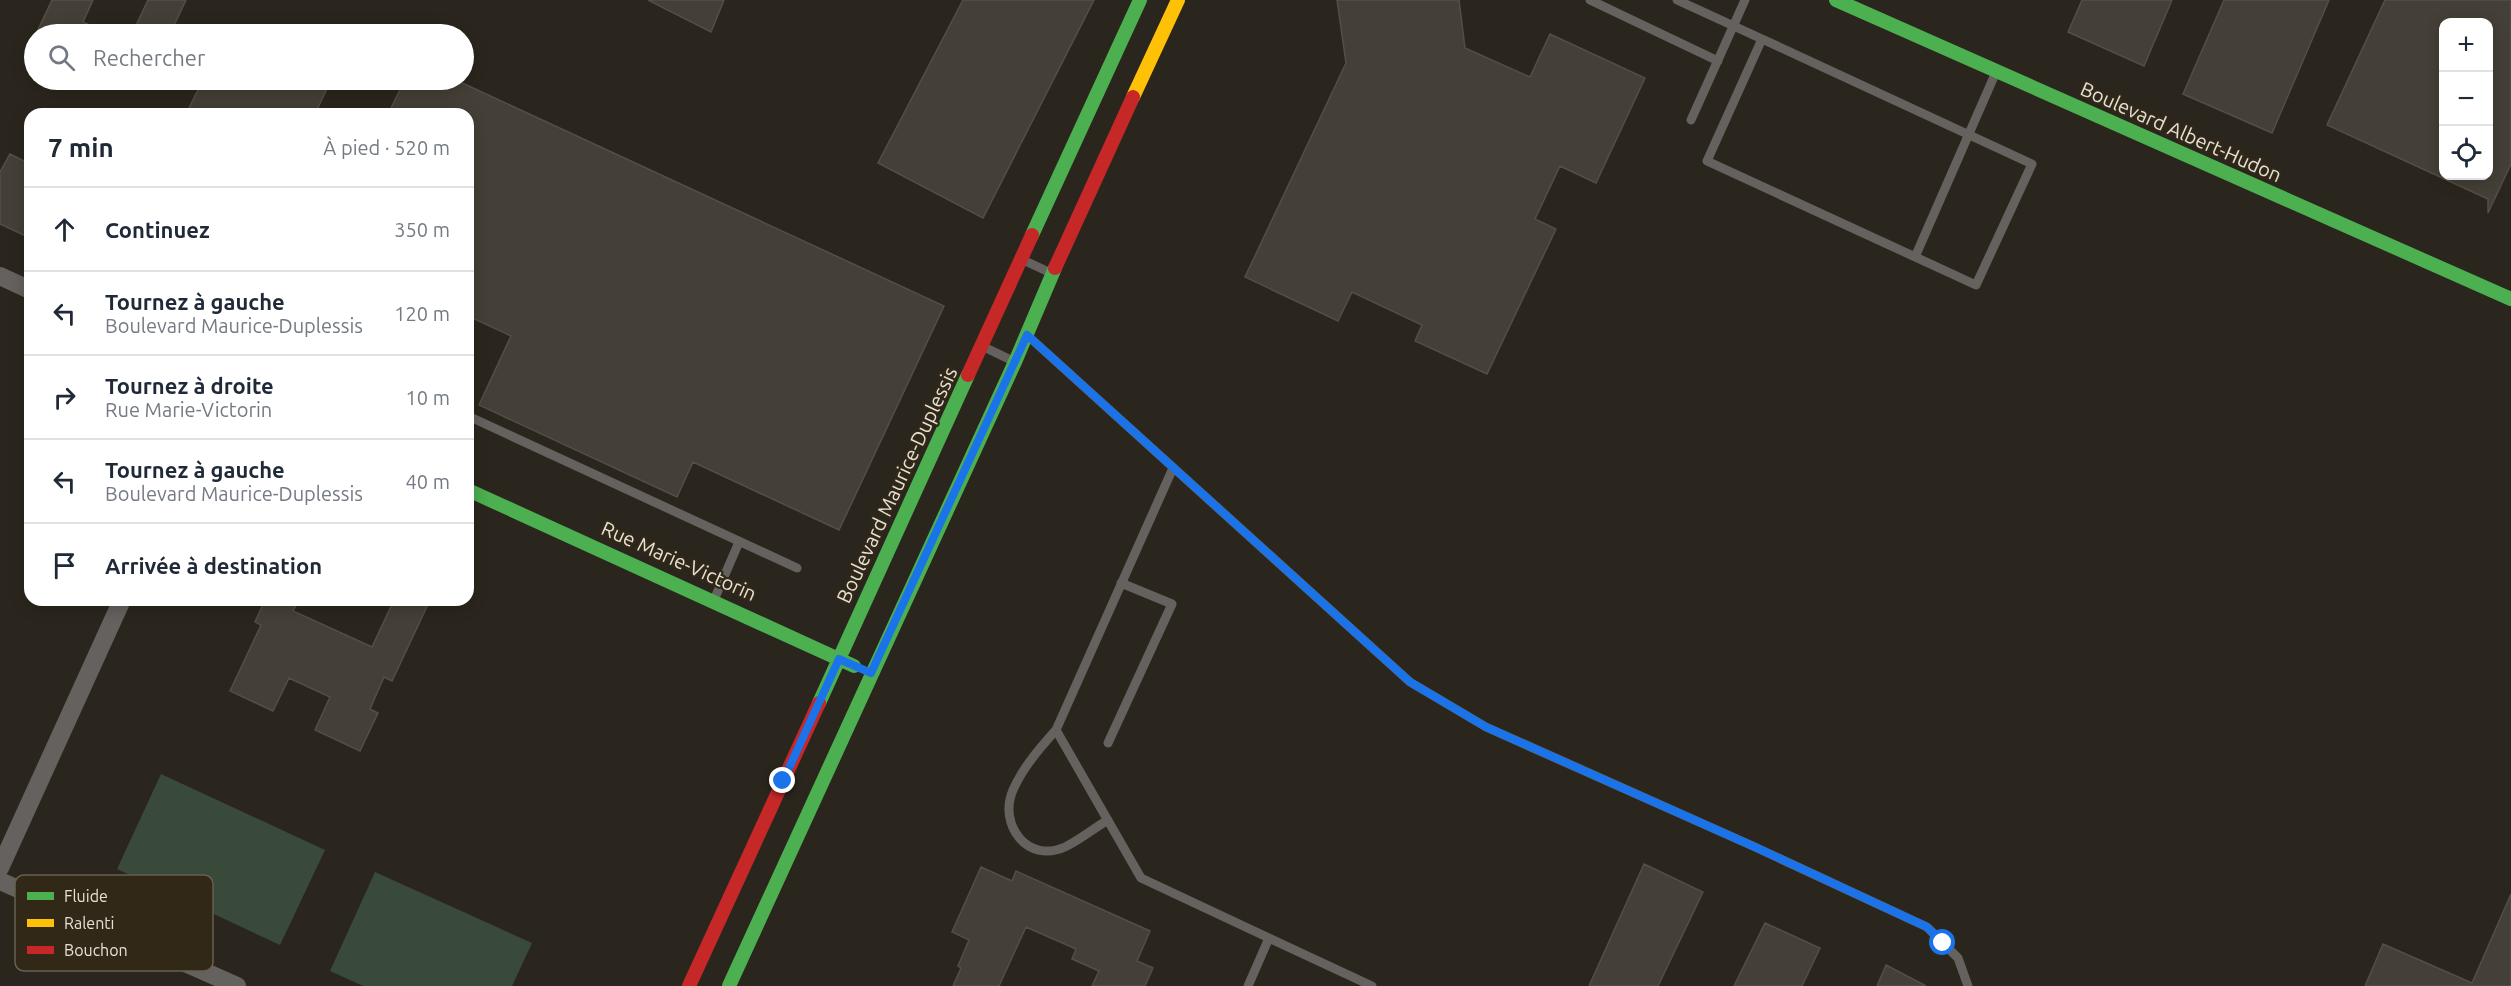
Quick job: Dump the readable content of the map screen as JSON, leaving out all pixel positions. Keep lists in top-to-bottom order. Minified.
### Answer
{"streets":{"street":["Boulevard Albert-Hudon","Boulevard Maurice-Duplessis","Rue Marie-Victorin"]},"crossings":[["Boulevard Maurice-Duplessis","Rue Marie-Victorin"]],"legend":["Fluide","Ralenti","Bouchon"],"page":{"map_buttons":["+","−"],"search":"Rechercher","heading":["7 min","À pied · 520 m"],"list":[["Continuez","350 m"],["Tournez à gauche","Boulevard Maurice-Duplessis","120 m"],["Tournez à droite","Rue Marie-Victorin","10 m"],["Tournez à gauche","Boulevard Maurice-Duplessis","40 m"],"Arrivée à destination"]}}
